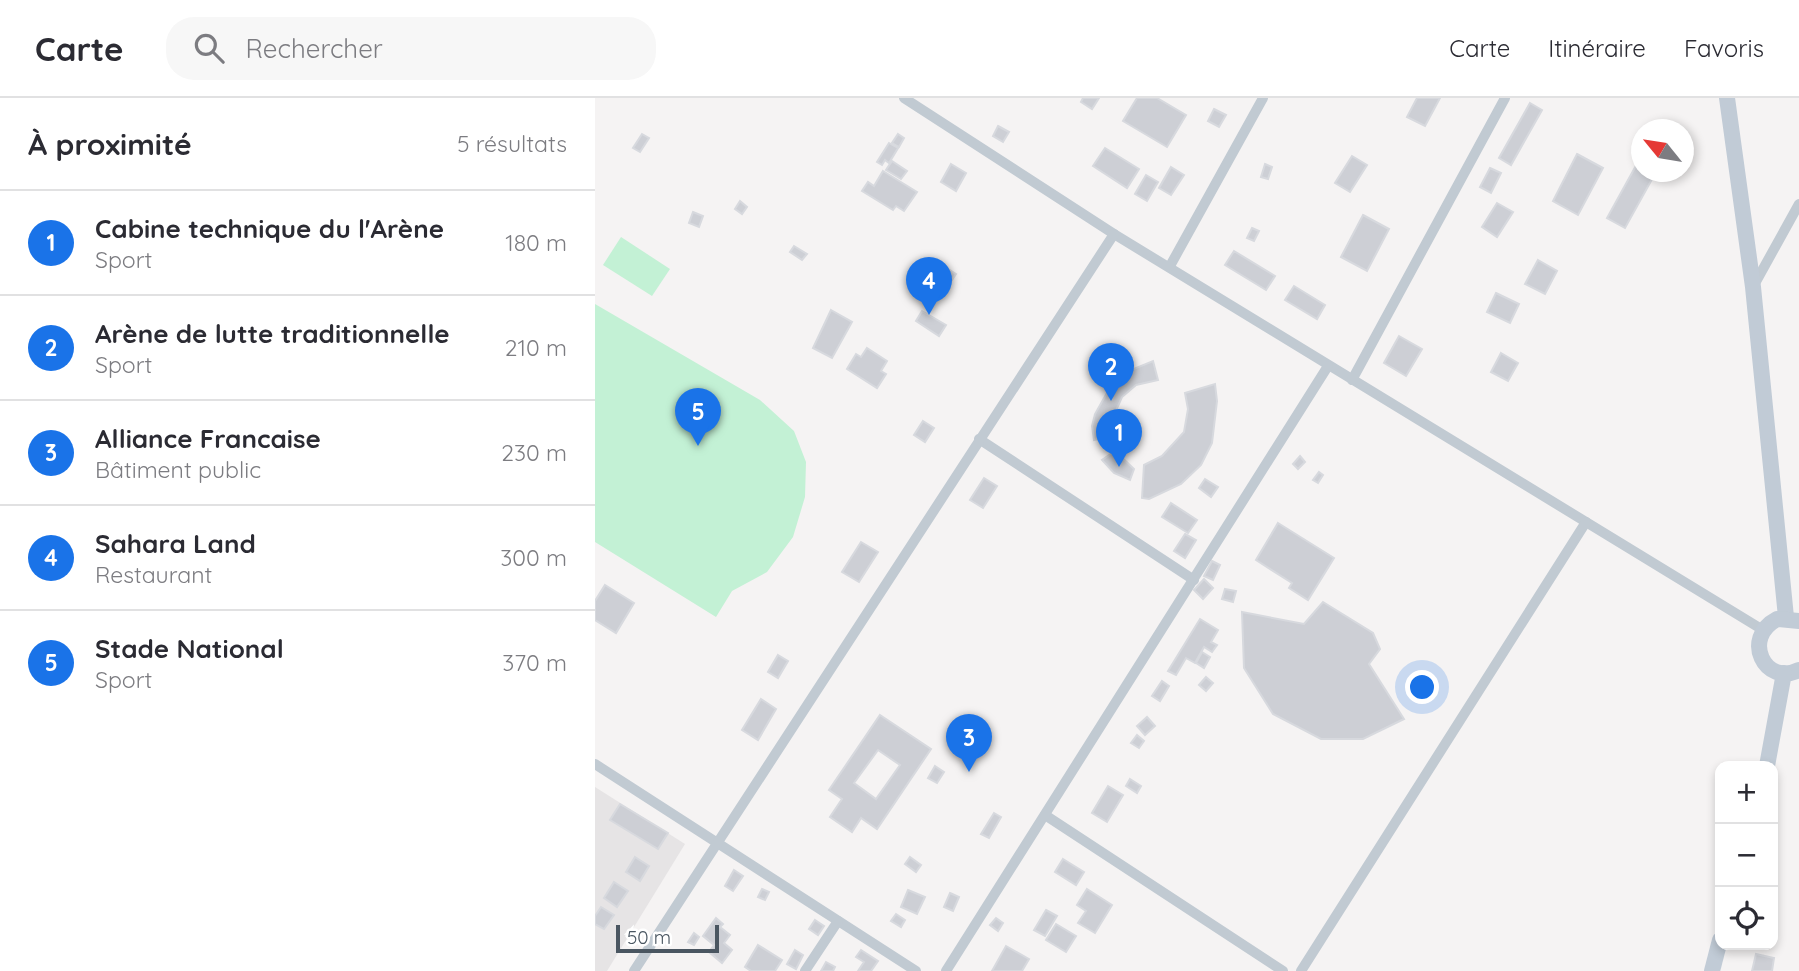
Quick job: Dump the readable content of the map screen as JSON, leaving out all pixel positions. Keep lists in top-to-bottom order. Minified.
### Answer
{"scale_bar":"50 m","north":"top left","page":{"header":"Carte","search":"Rechercher","nav":["Carte","Itinéraire","Favoris"],"heading":["À proximité","5 résultats"],"list":[{"mark":"1","name":"Cabine technique du l'Arène","note":"Sport","value":"180 m"},{"mark":"2","name":"Arène de lutte traditionnelle","note":"Sport","value":"210 m"},{"mark":"3","name":"Alliance Francaise","note":"Bâtiment public","value":"230 m"},{"mark":"4","name":"Sahara Land","note":"Restaurant","value":"300 m"},{"mark":"5","name":"Stade National","note":"Sport","value":"370 m"}],"pins":["4","2","5","1","3"],"map_buttons":["+","−"],"scale":"50 m"}}
